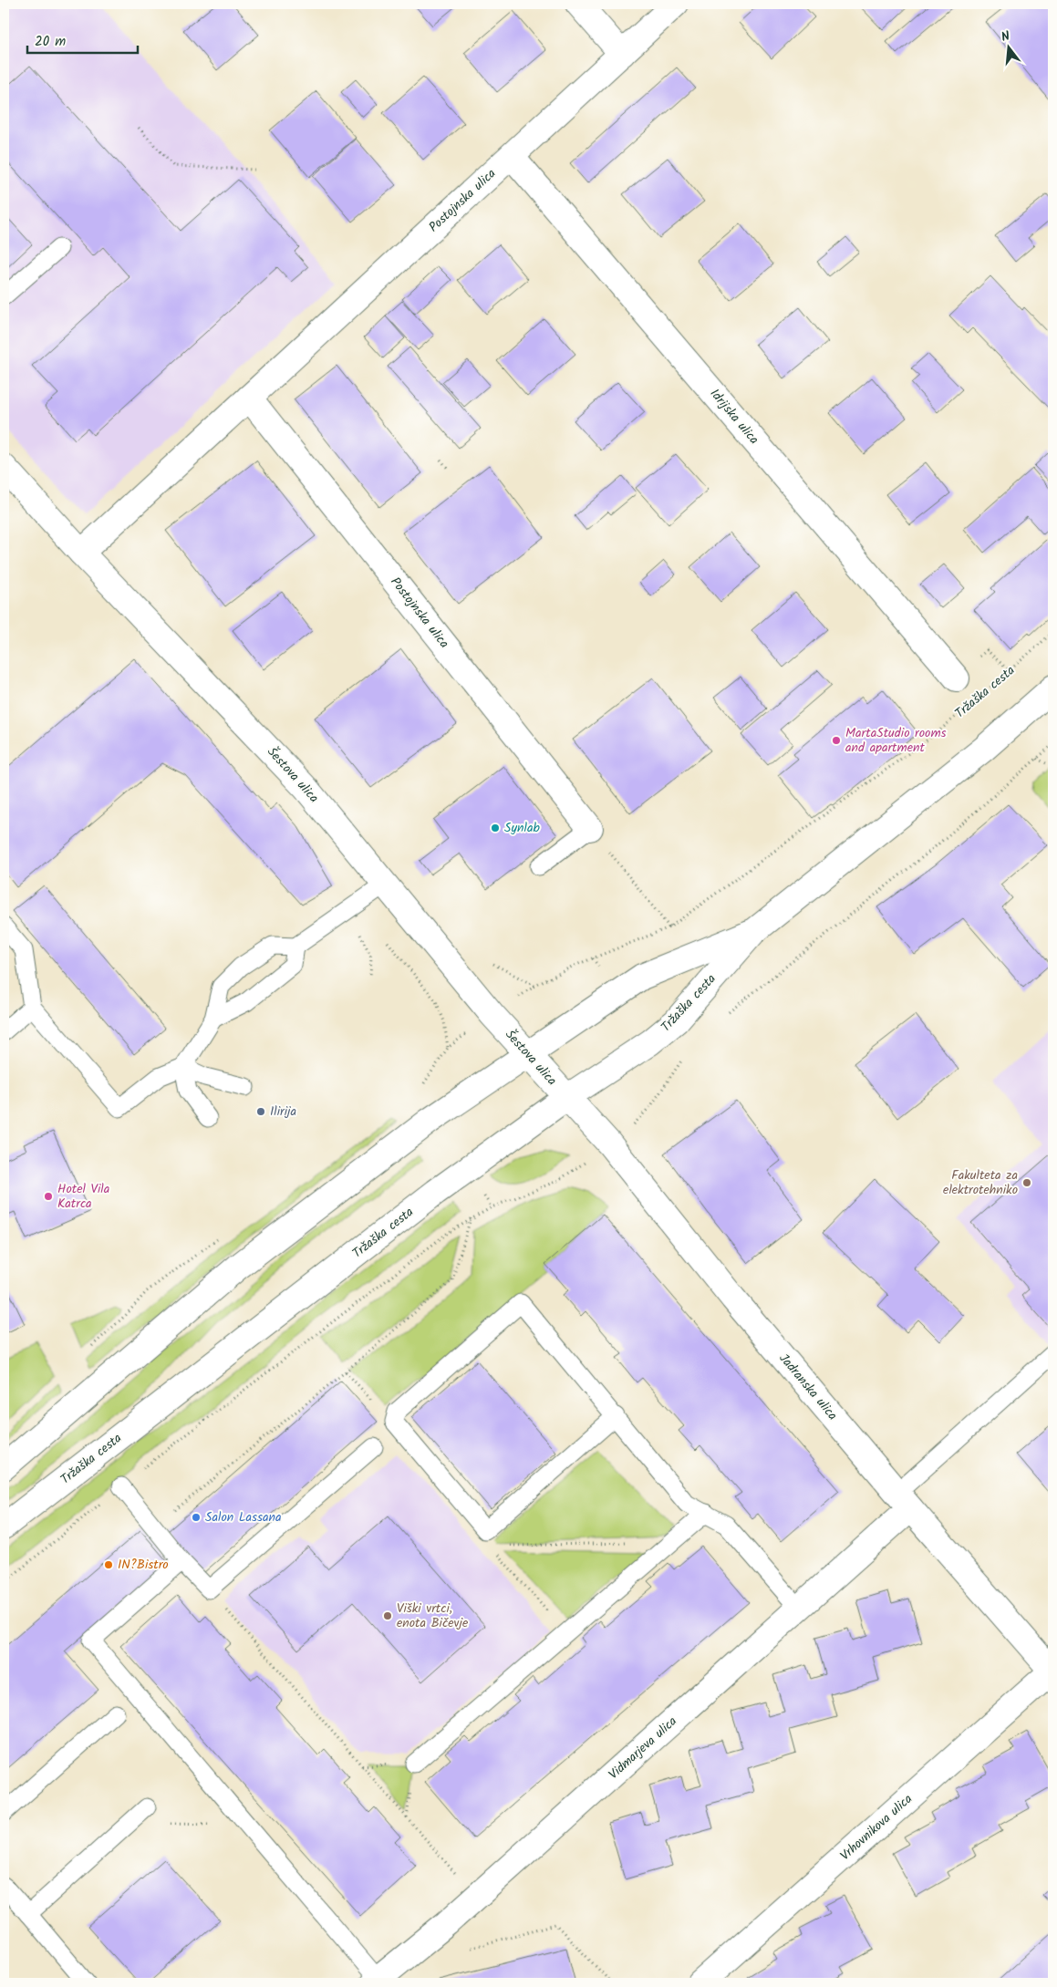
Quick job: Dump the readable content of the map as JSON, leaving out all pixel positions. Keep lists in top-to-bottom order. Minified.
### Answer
{"streets":{"street":["Postojnska ulica","Idrijska ulica","Tržaška cesta","Šestova ulica","Jadranska ulica","Vidmarjeva ulica","Vrhovnikova ulica"]},"crossings":[["Postojnska ulica","Idrijska ulica"],["Postojnska ulica","Šestova ulica"],["Tržaška cesta","Šestova ulica"],["Tržaška cesta","Jadranska ulica"],["Šestova ulica","Jadranska ulica"],["Jadranska ulica","Vidmarjeva ulica"],["Jadranska ulica","Vrhovnikova ulica"]],"places":["MartaStudio rooms and apartment","Synlab","Ilirija","Fakulteta za elektrotehniko","Hotel Vila Katrca","Salon Lassana","IN?Bistro","Viški vrtci, enota Bičevje"],"scale_bar":"20 m","north":"top"}
